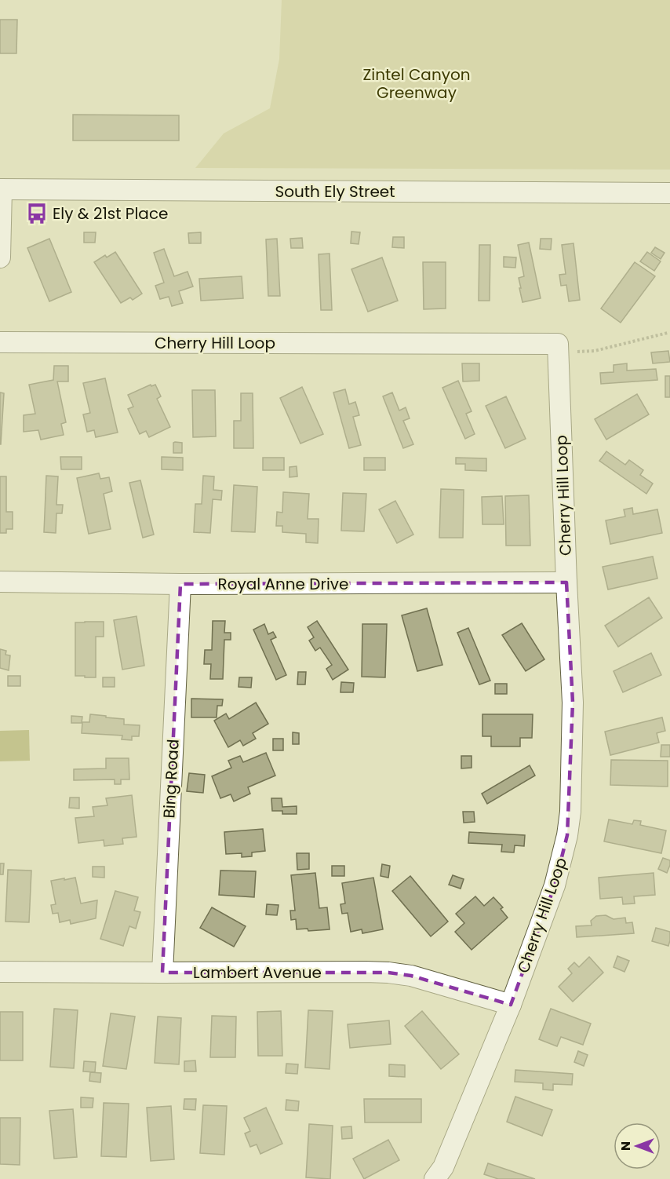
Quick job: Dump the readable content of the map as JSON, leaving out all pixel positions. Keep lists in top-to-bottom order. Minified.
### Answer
{"streets":{"street":["South Ely Street","Cherry Hill Loop","Royal Anne Drive","Bing Road","Lambert Avenue"]},"crossings":[["Cherry Hill Loop","Royal Anne Drive"],["Cherry Hill Loop","Lambert Avenue"],["Royal Anne Drive","Bing Road"],["Bing Road","Lambert Avenue"]],"parks":["Zintel Canyon Greenway"],"places":{"bus stop":["Ely & 21st Place"]},"north":"left"}
